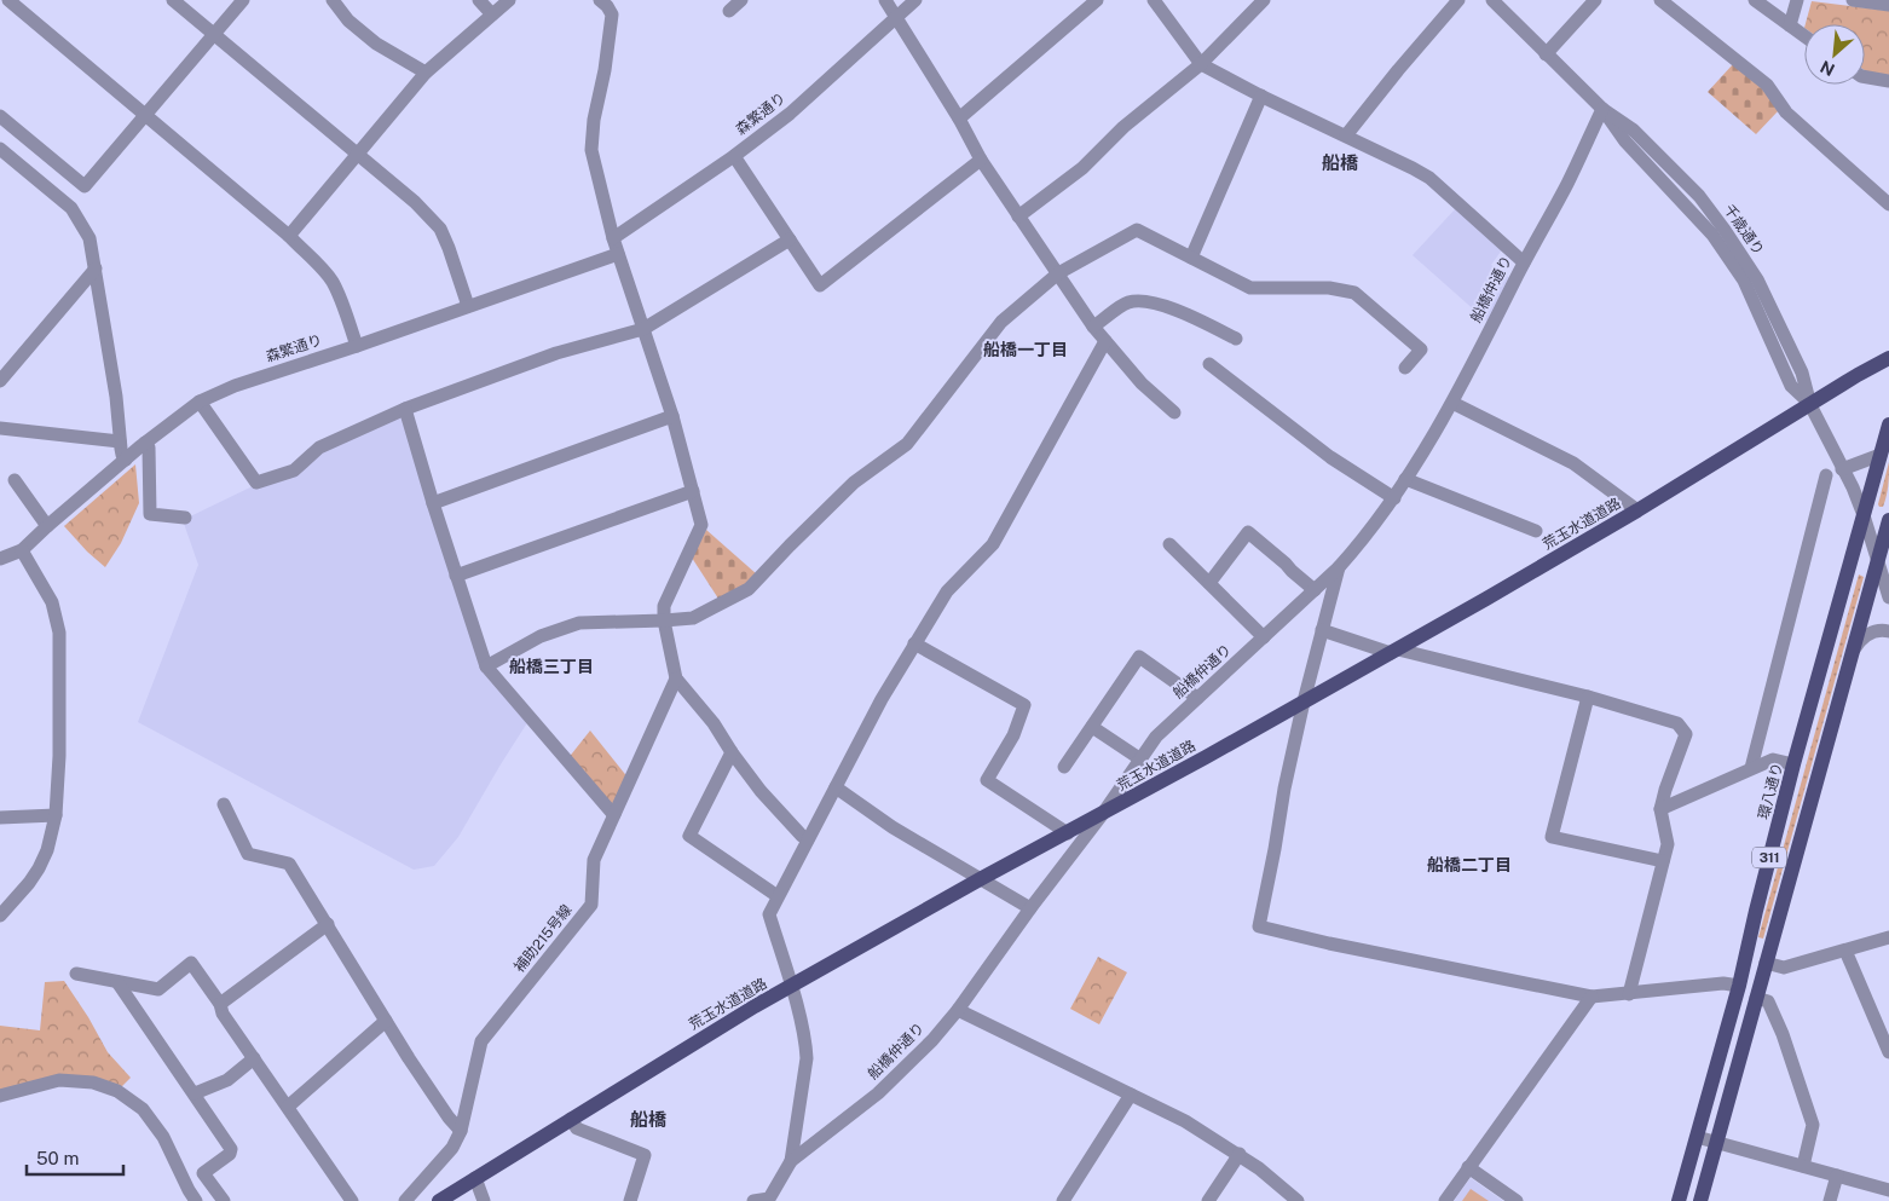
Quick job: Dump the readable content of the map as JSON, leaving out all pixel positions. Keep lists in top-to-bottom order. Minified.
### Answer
{"streets":{"main road":["荒玉水道道路","環八通り","311"],"street":["森繁通り","千歳通り","船橋仲通り","補助215号線"]},"crossings":[["千歳通り","船橋仲通り"],["千歳通り","荒玉水道道路"],["千歳通り","環八通り"],["千歳通り","311"],["船橋仲通り","荒玉水道道路"]],"districts":["船橋","船橋一丁目","船橋三丁目","船橋二丁目","船橋"],"scale_bar":"50 m","north":"bottom left"}
